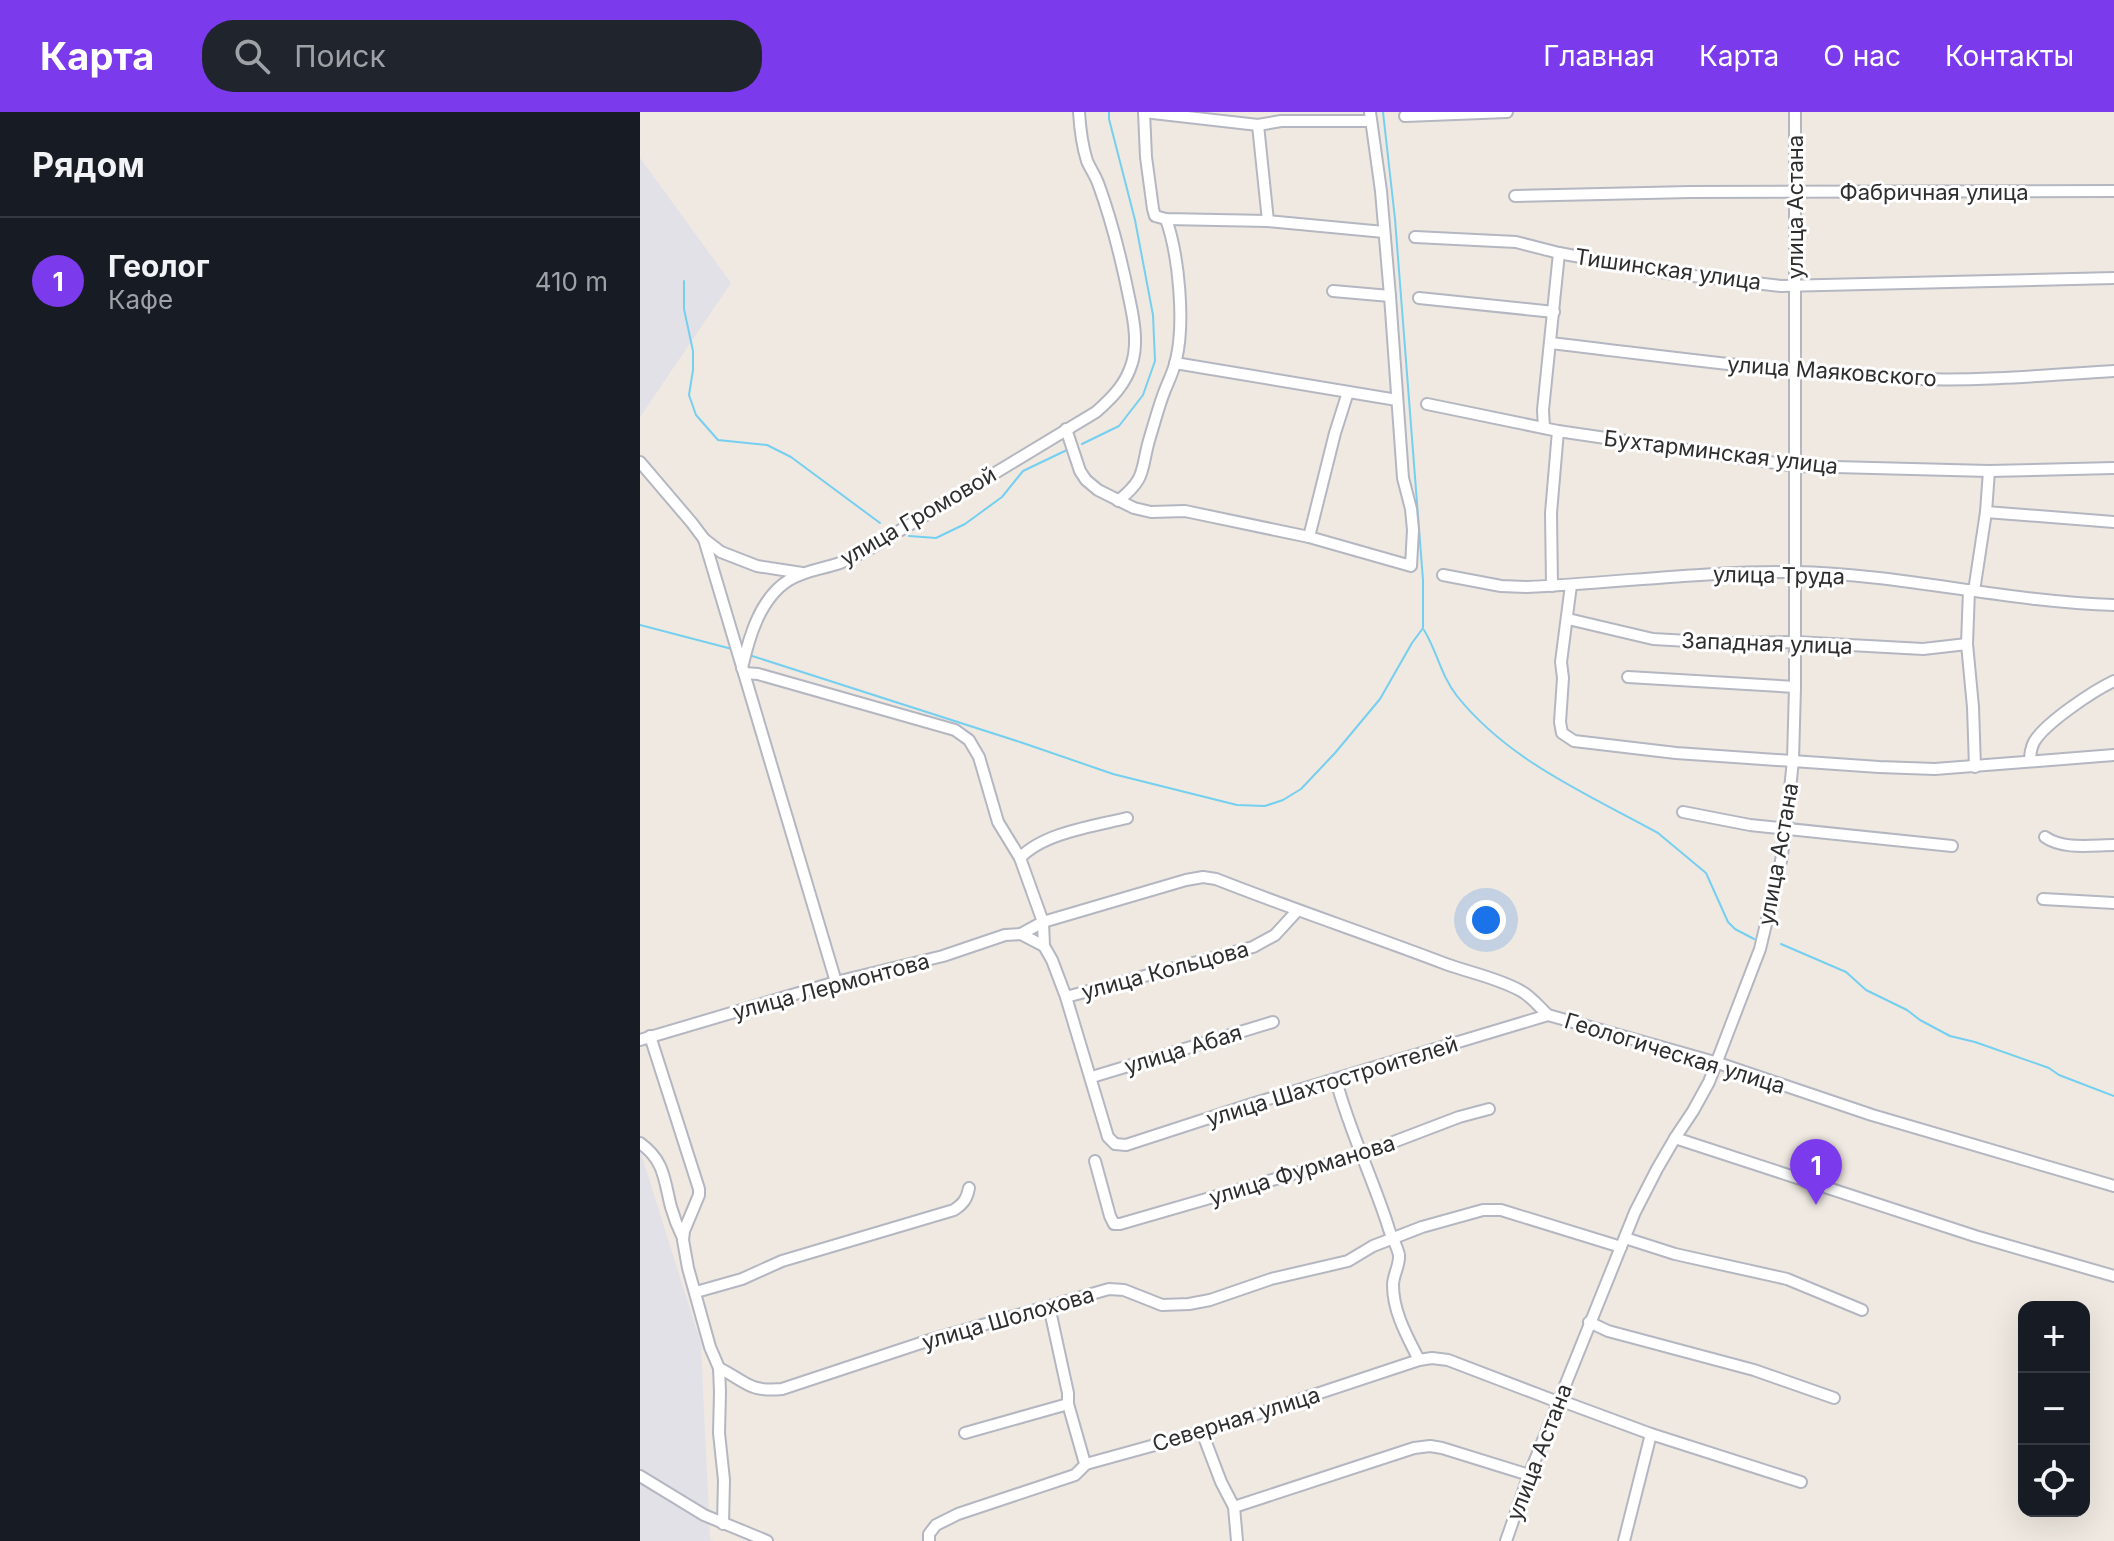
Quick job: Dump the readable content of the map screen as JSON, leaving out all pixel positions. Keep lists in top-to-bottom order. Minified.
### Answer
{"streets":{"street":["Фабричная улица","улица Астана","Тишинская улица","улица Маяковского","Бухтарминская улица","улица Громовой","улица Труда","Западная улица","улица Кольцова","улица Лермонтова","улица Абая","Геологическая улица","улица Шахтостроителей","улица Фурманова","улица Шолохова","Северная улица"]},"crossings":[["Фабричная улица","улица Астана"],["улица Астана","Тишинская улица"],["улица Астана","улица Маяковского"],["улица Астана","Бухтарминская улица"],["улица Астана","улица Труда"],["улица Астана","Западная улица"],["улица Астана","Геологическая улица"],["улица Астана","улица Шолохова"],["улица Астана","Северная улица"],["улица Кольцова","Геологическая улица"],["улица Лермонтова","Геологическая улица"],["улица Абая","улица Шахтостроителей"],["Геологическая улица","улица Шахтостроителей"]],"page":{"header":"Карта","search":"Поиск","nav":["Главная","Карта","О нас","Контакты"],"heading":"Рядом","list":[{"mark":"1","name":"Геолог","note":"Кафе","value":"410 m"}],"pins":"1","map_buttons":["+","−"]}}
